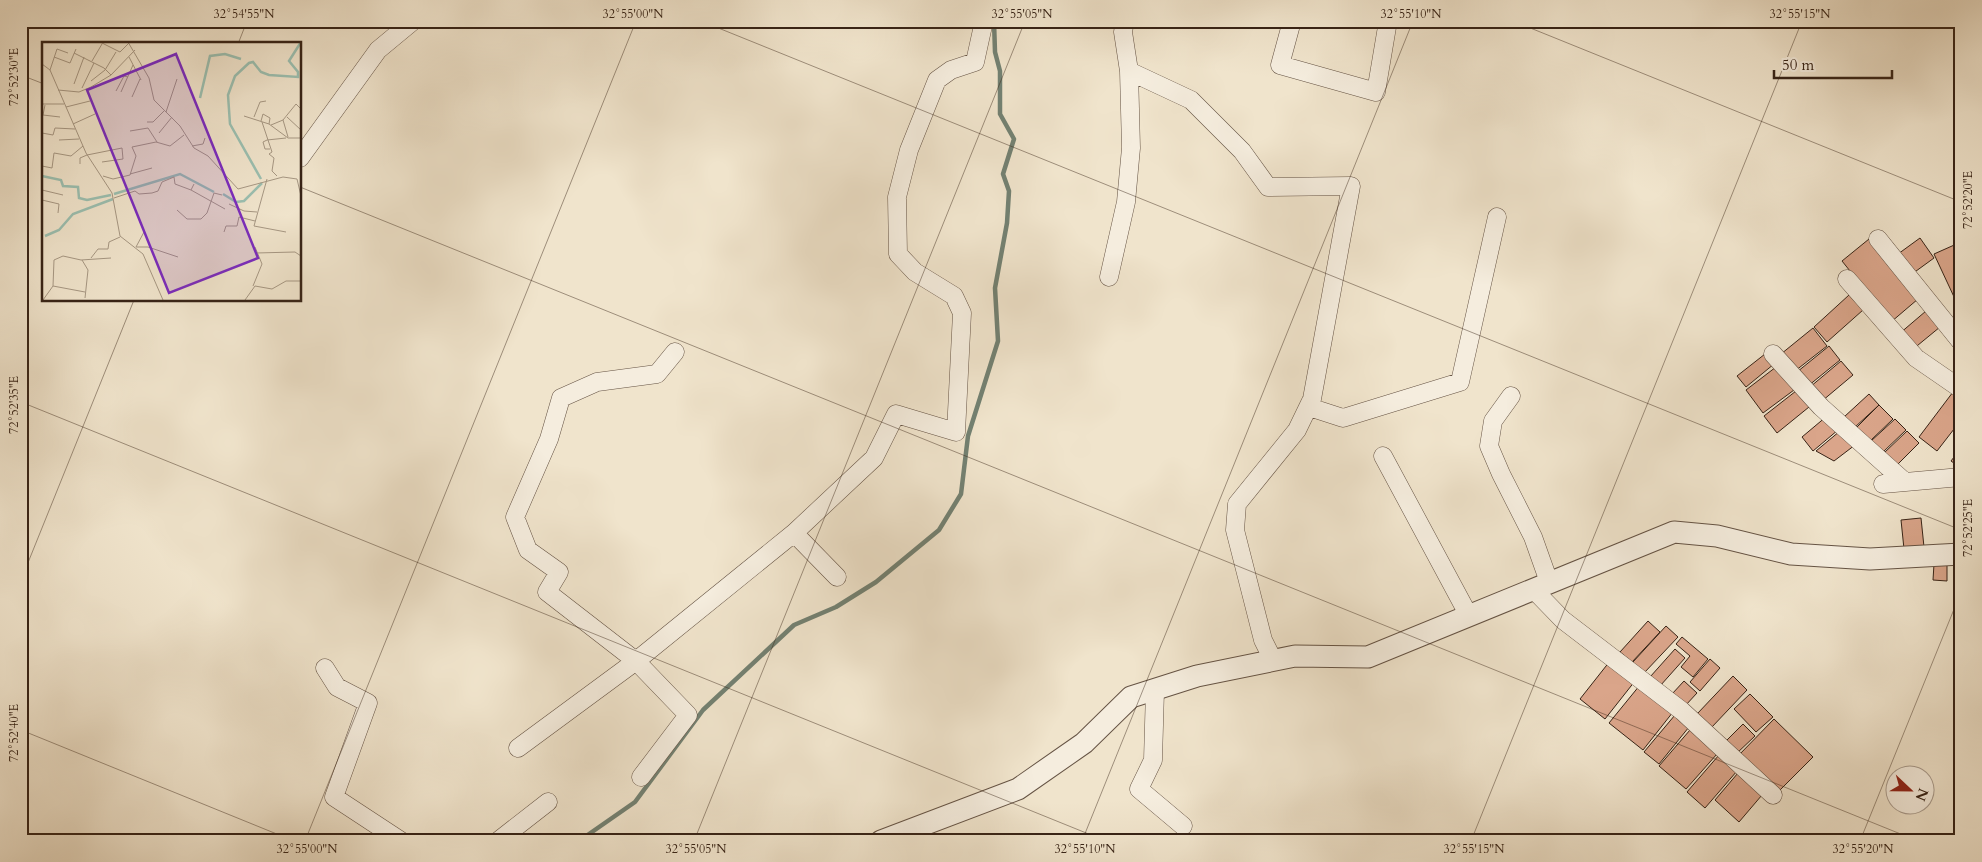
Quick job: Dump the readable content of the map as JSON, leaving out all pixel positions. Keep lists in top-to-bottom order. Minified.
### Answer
{"scale_bar":"50 m","north":"right","coordinates":["32°54'55\"N","32°55'00\"N","32°55'05\"N","32°55'10\"N","32°55'15\"N","72°52'30\"E","72°52'20\"E","72°52'35\"E","72°52'25\"E","72°52'40\"E","32°55'20\"N"]}
